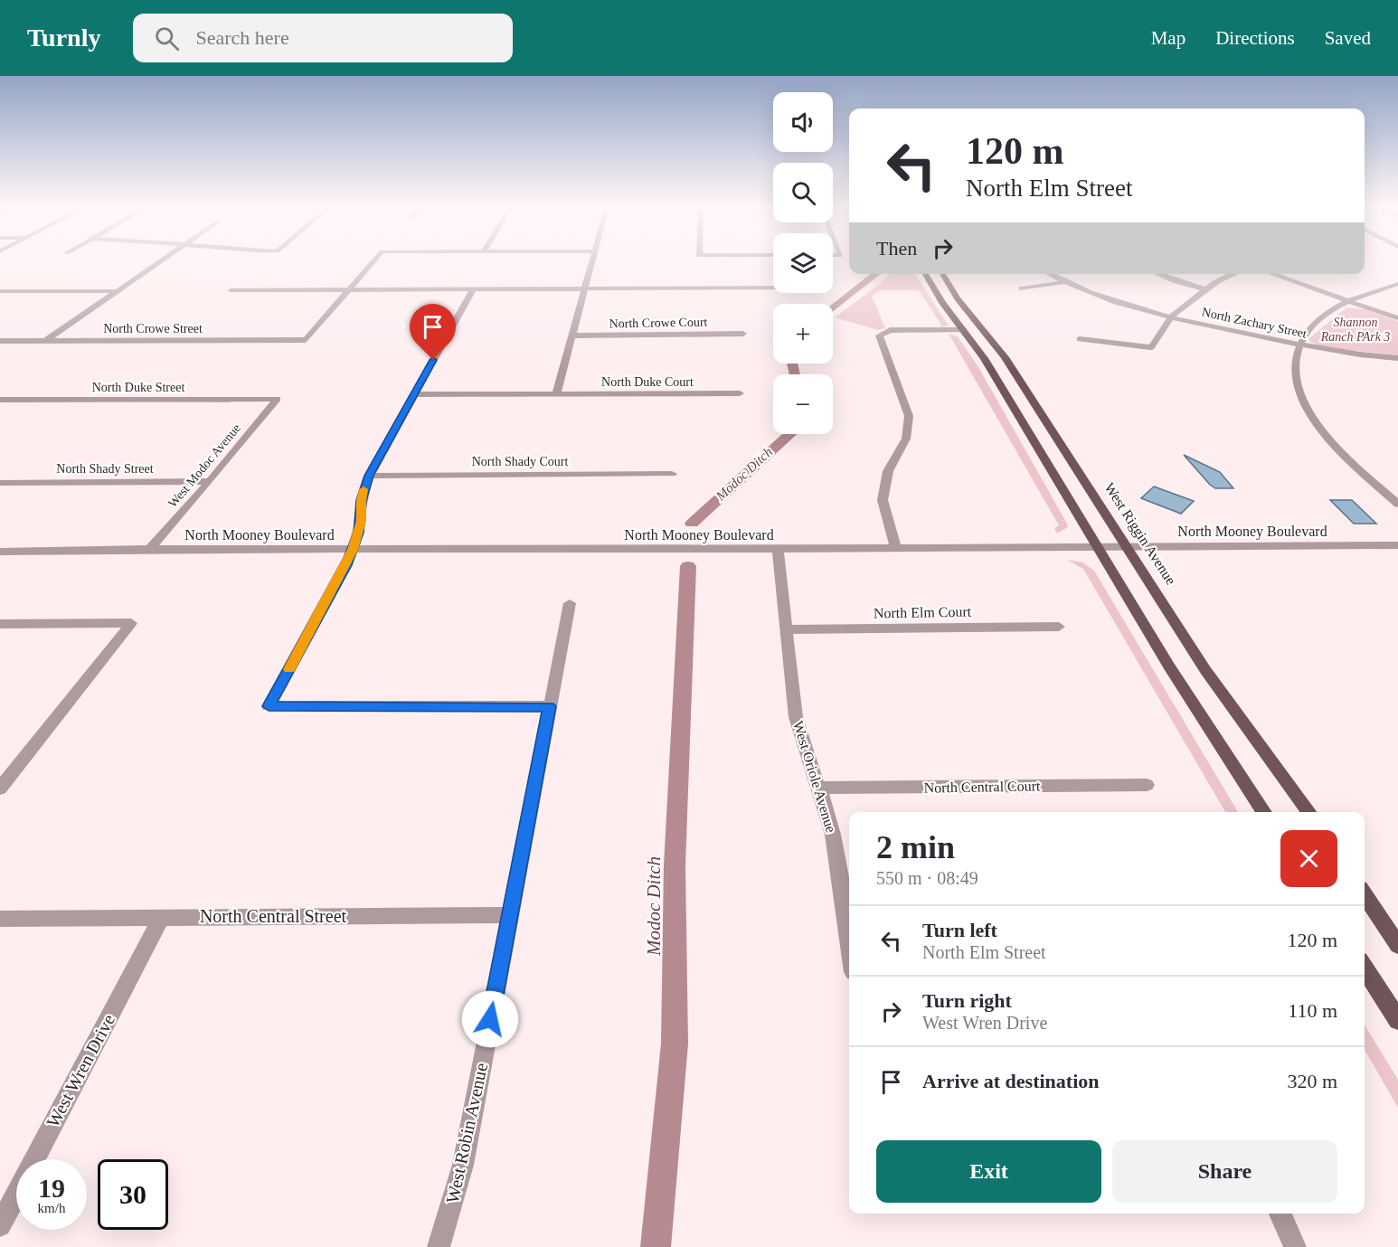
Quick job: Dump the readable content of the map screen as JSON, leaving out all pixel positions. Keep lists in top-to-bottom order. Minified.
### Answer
{"streets":{"main road":["West Riggin Avenue"],"street":["North Crowe Court","North Zachary Street","North Crowe Street","North Duke Court","North Duke Street","North Shady Court","West Modoc Avenue","North Shady Street","North Mooney Boulevard","North Elm Court","West Oriole Avenue","North Central Court","North Central Street","West Wren Drive","West Robin Avenue"]},"crossings":[["North Duke Street","West Modoc Avenue"],["West Modoc Avenue","North Shady Street"],["West Modoc Avenue","North Mooney Boulevard"],["North Mooney Boulevard","West Riggin Avenue"],["North Mooney Boulevard","West Oriole Avenue"],["North Elm Court","West Oriole Avenue"],["West Oriole Avenue","North Central Court"],["North Central Street","West Wren Drive"],["North Central Street","West Robin Avenue"]],"water":["Modoc Ditch"],"parks":["Shannon Ranch PArk 3"],"page":{"header":"Turnly","search":"Search here","nav":["Map","Directions","Saved"],"map_buttons":["+","−"],"turn":["120 m","North Elm Street"],"then":"Then","heading":["2 min","550 m · 08:49"],"list":[{"name":"Turn left","note":"North Elm Street","value":"120 m"},{"name":"Turn right","note":"West Wren Drive","value":"110 m"},{"name":"Arrive at destination","value":"320 m"}],"buttons":["Exit","Share"],"speed":"19 km/h","limit":"30"}}
